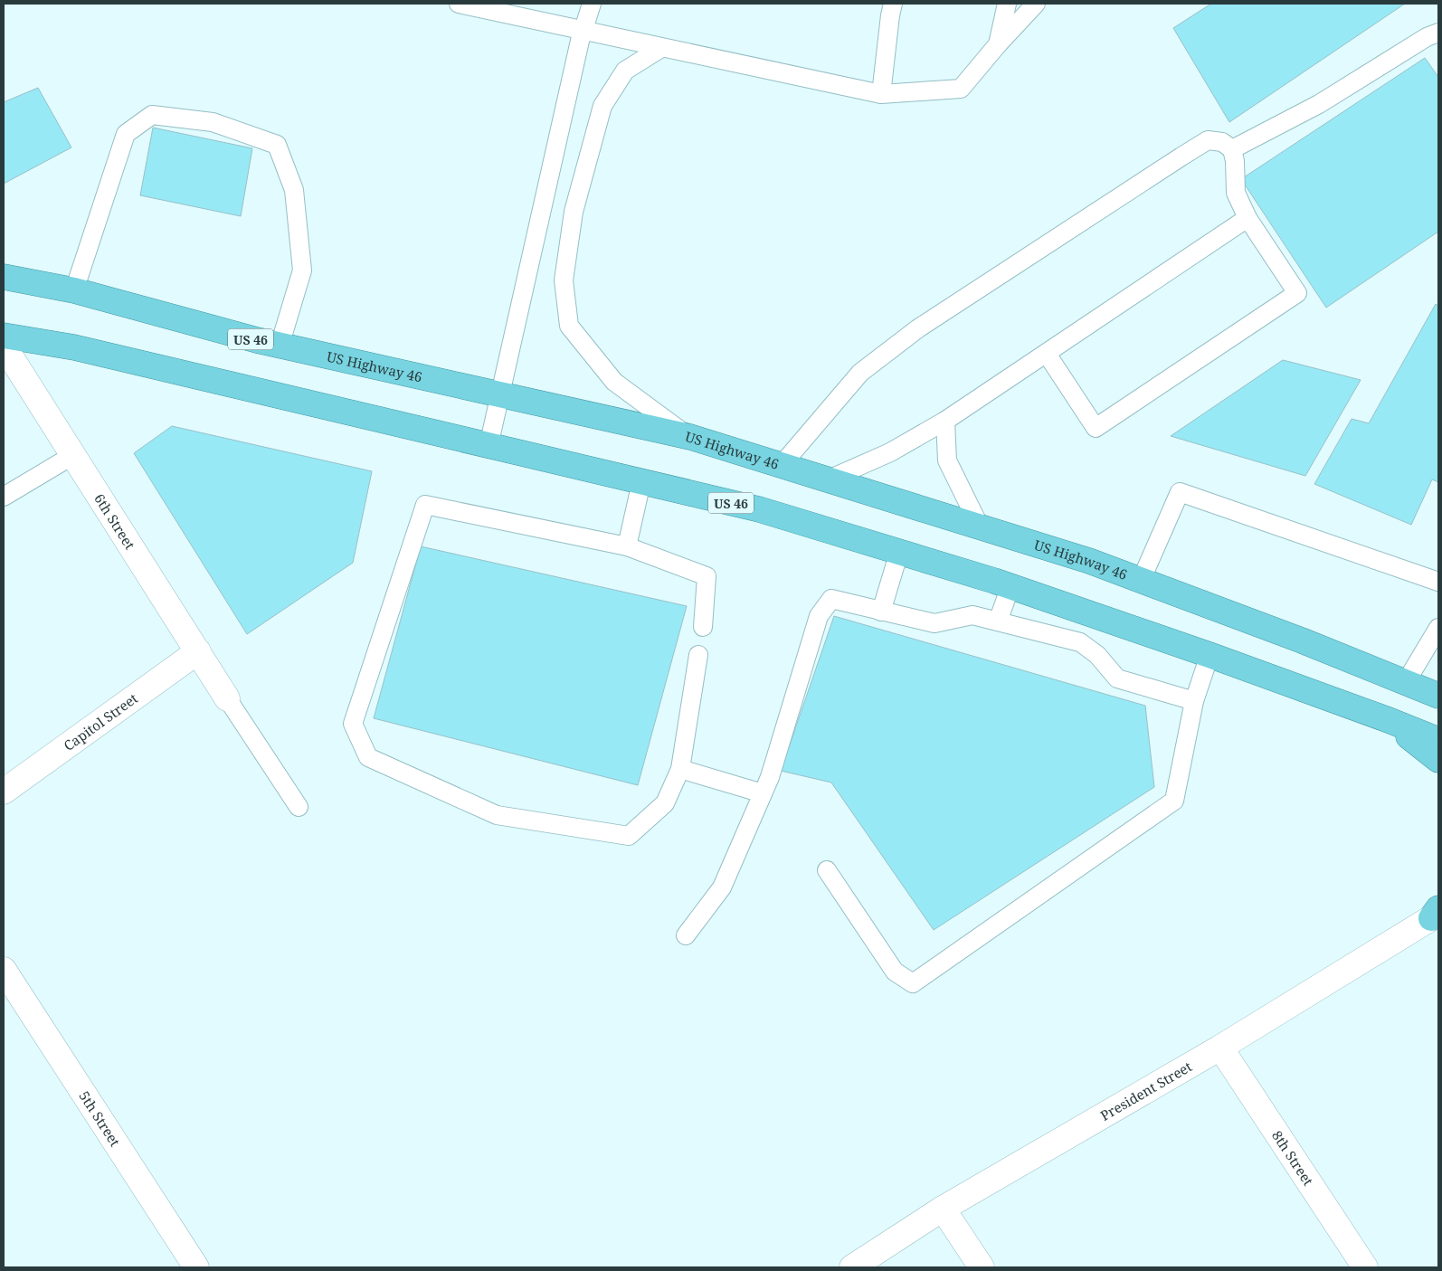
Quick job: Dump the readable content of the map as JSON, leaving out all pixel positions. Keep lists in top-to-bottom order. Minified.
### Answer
{"streets":{"highway":["US 46","US Highway 46"],"street":["6th Street","Capitol Street","President Street","5th Street","8th Street"]},"crossings":[["6th Street","Capitol Street"],["President Street","8th Street"]]}
